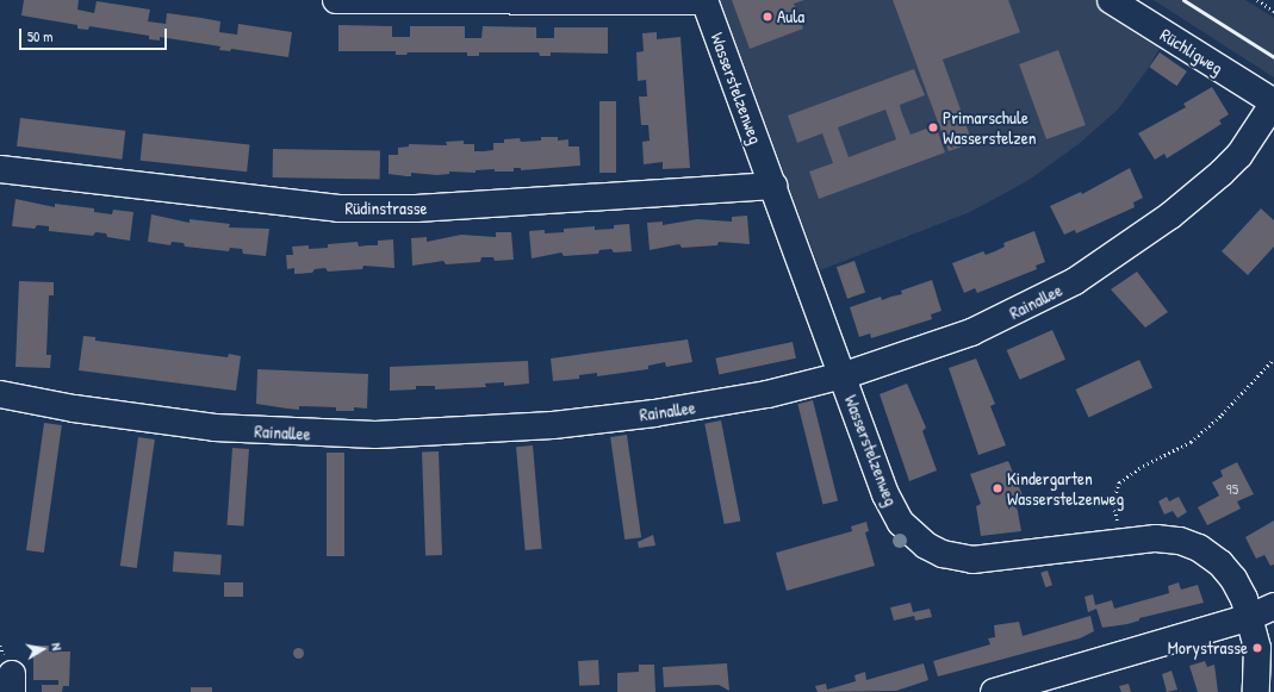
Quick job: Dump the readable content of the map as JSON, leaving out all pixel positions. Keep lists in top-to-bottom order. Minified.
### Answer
{"streets":{"street":["Rüchligweg","Wasserstelzenweg","Rüdinstrasse","Rainallee"]},"crossings":[["Rüchligweg","Rainallee"],["Wasserstelzenweg","Rüdinstrasse"],["Wasserstelzenweg","Rainallee"]],"places":["Aula","Primarschule Wasserstelzen","Kindergarten Wasserstelzenweg","Morystrasse"],"house_numbers":["95"],"scale_bar":"50 m","north":"right"}
